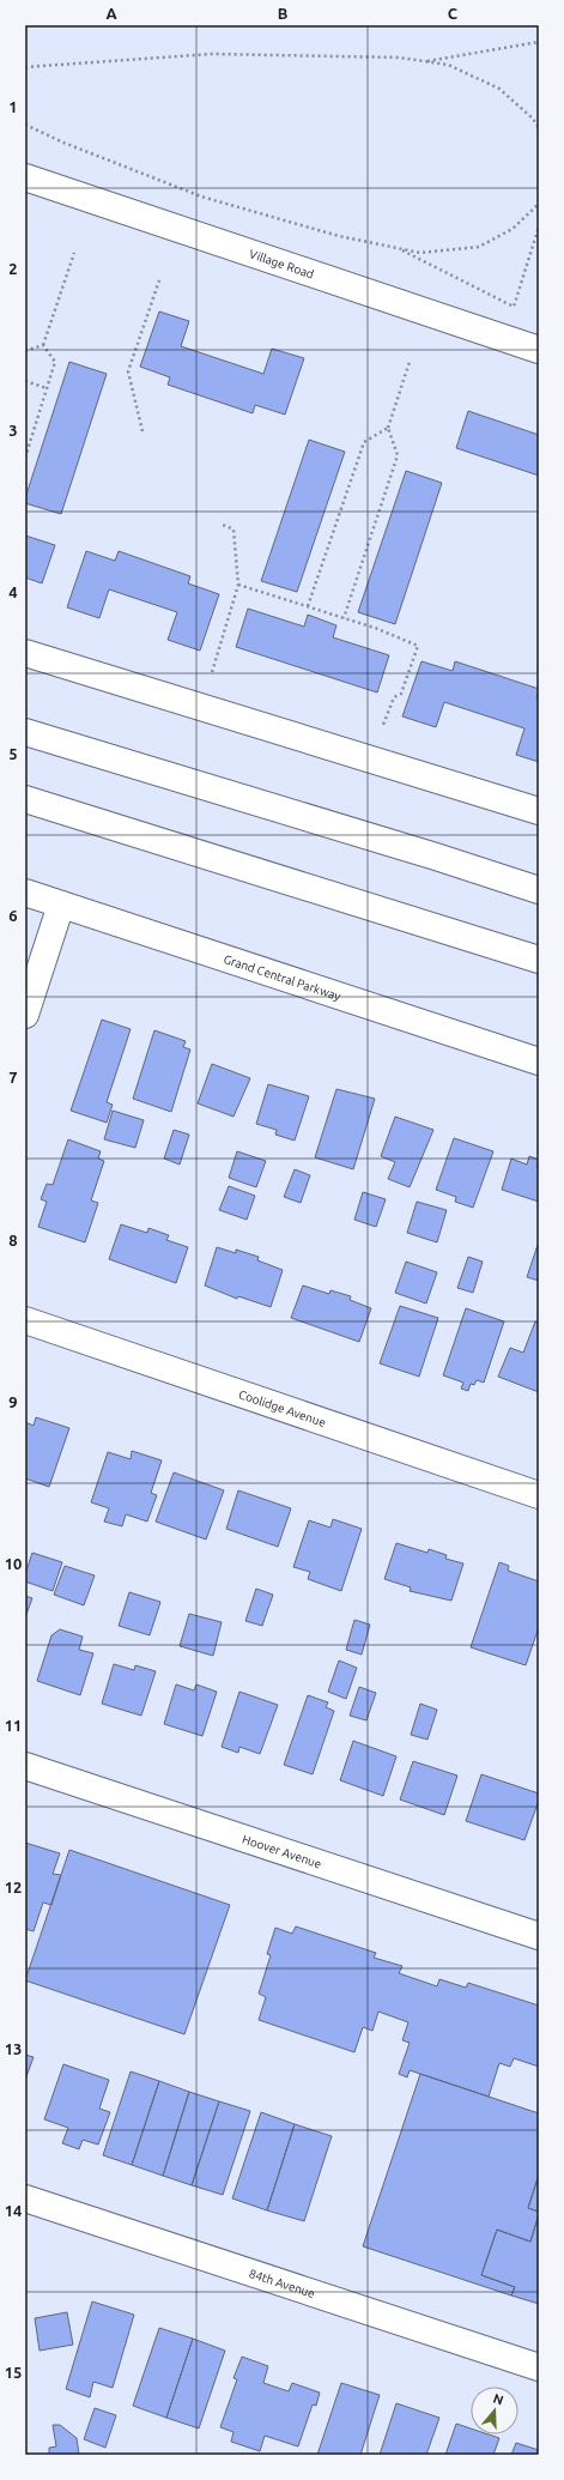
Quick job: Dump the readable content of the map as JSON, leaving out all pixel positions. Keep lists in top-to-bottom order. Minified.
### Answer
{"streets":{"main road":["Village Road","Grand Central Parkway","Coolidge Avenue","Hoover Avenue","84th Avenue"]},"north":"top","grid":{"columns":["A","B","C"],"rows":["1","2","3","4","5","6","7","8","9","10","11","12","13","14","15"]}}
